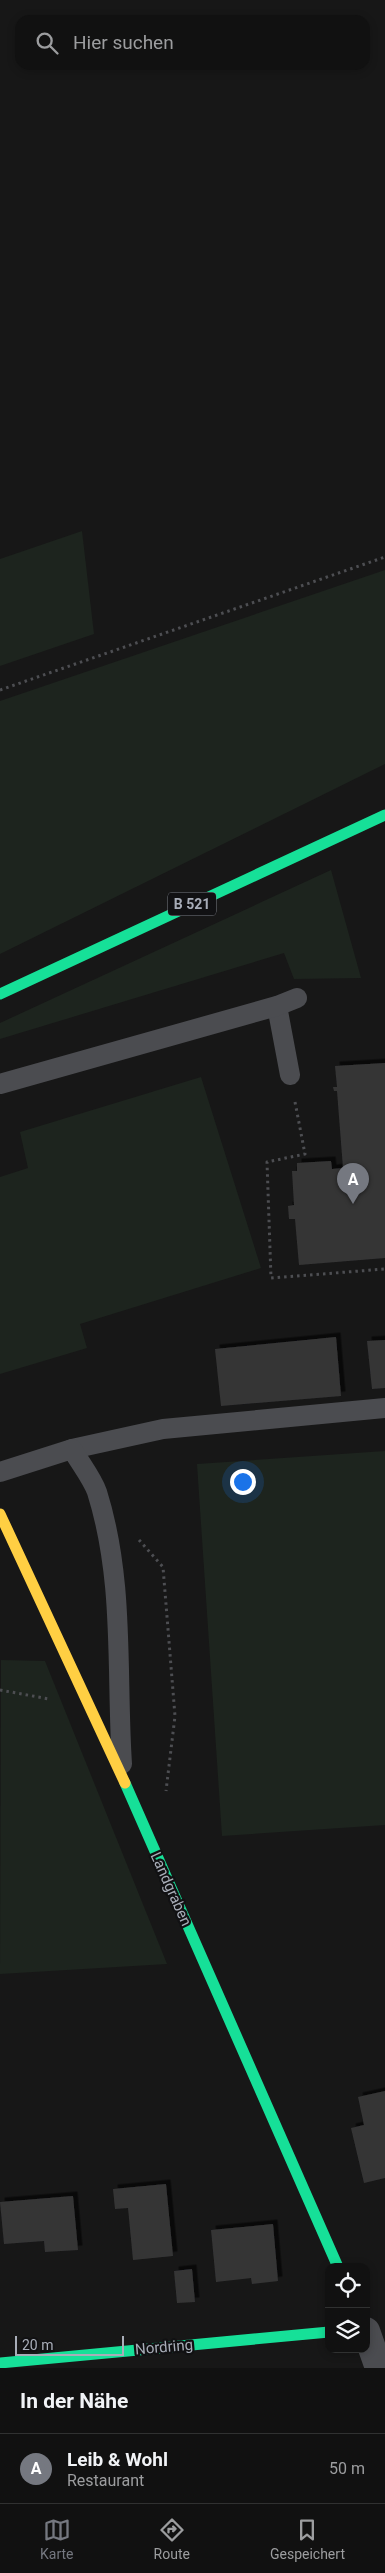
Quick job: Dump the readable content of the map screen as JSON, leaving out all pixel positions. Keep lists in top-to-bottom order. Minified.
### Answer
{"streets":{"street":["B 521","Landgraben","Nordring"]},"scale_bar":"20 m","page":{"search":"Hier suchen","pins":"A","scale":"20 m","heading":"In der Nähe","list":[{"mark":"A","name":"Leib & Wohl","note":"Restaurant","value":"50 m"}],"nav":["Karte","Route","Gespeichert"]}}
